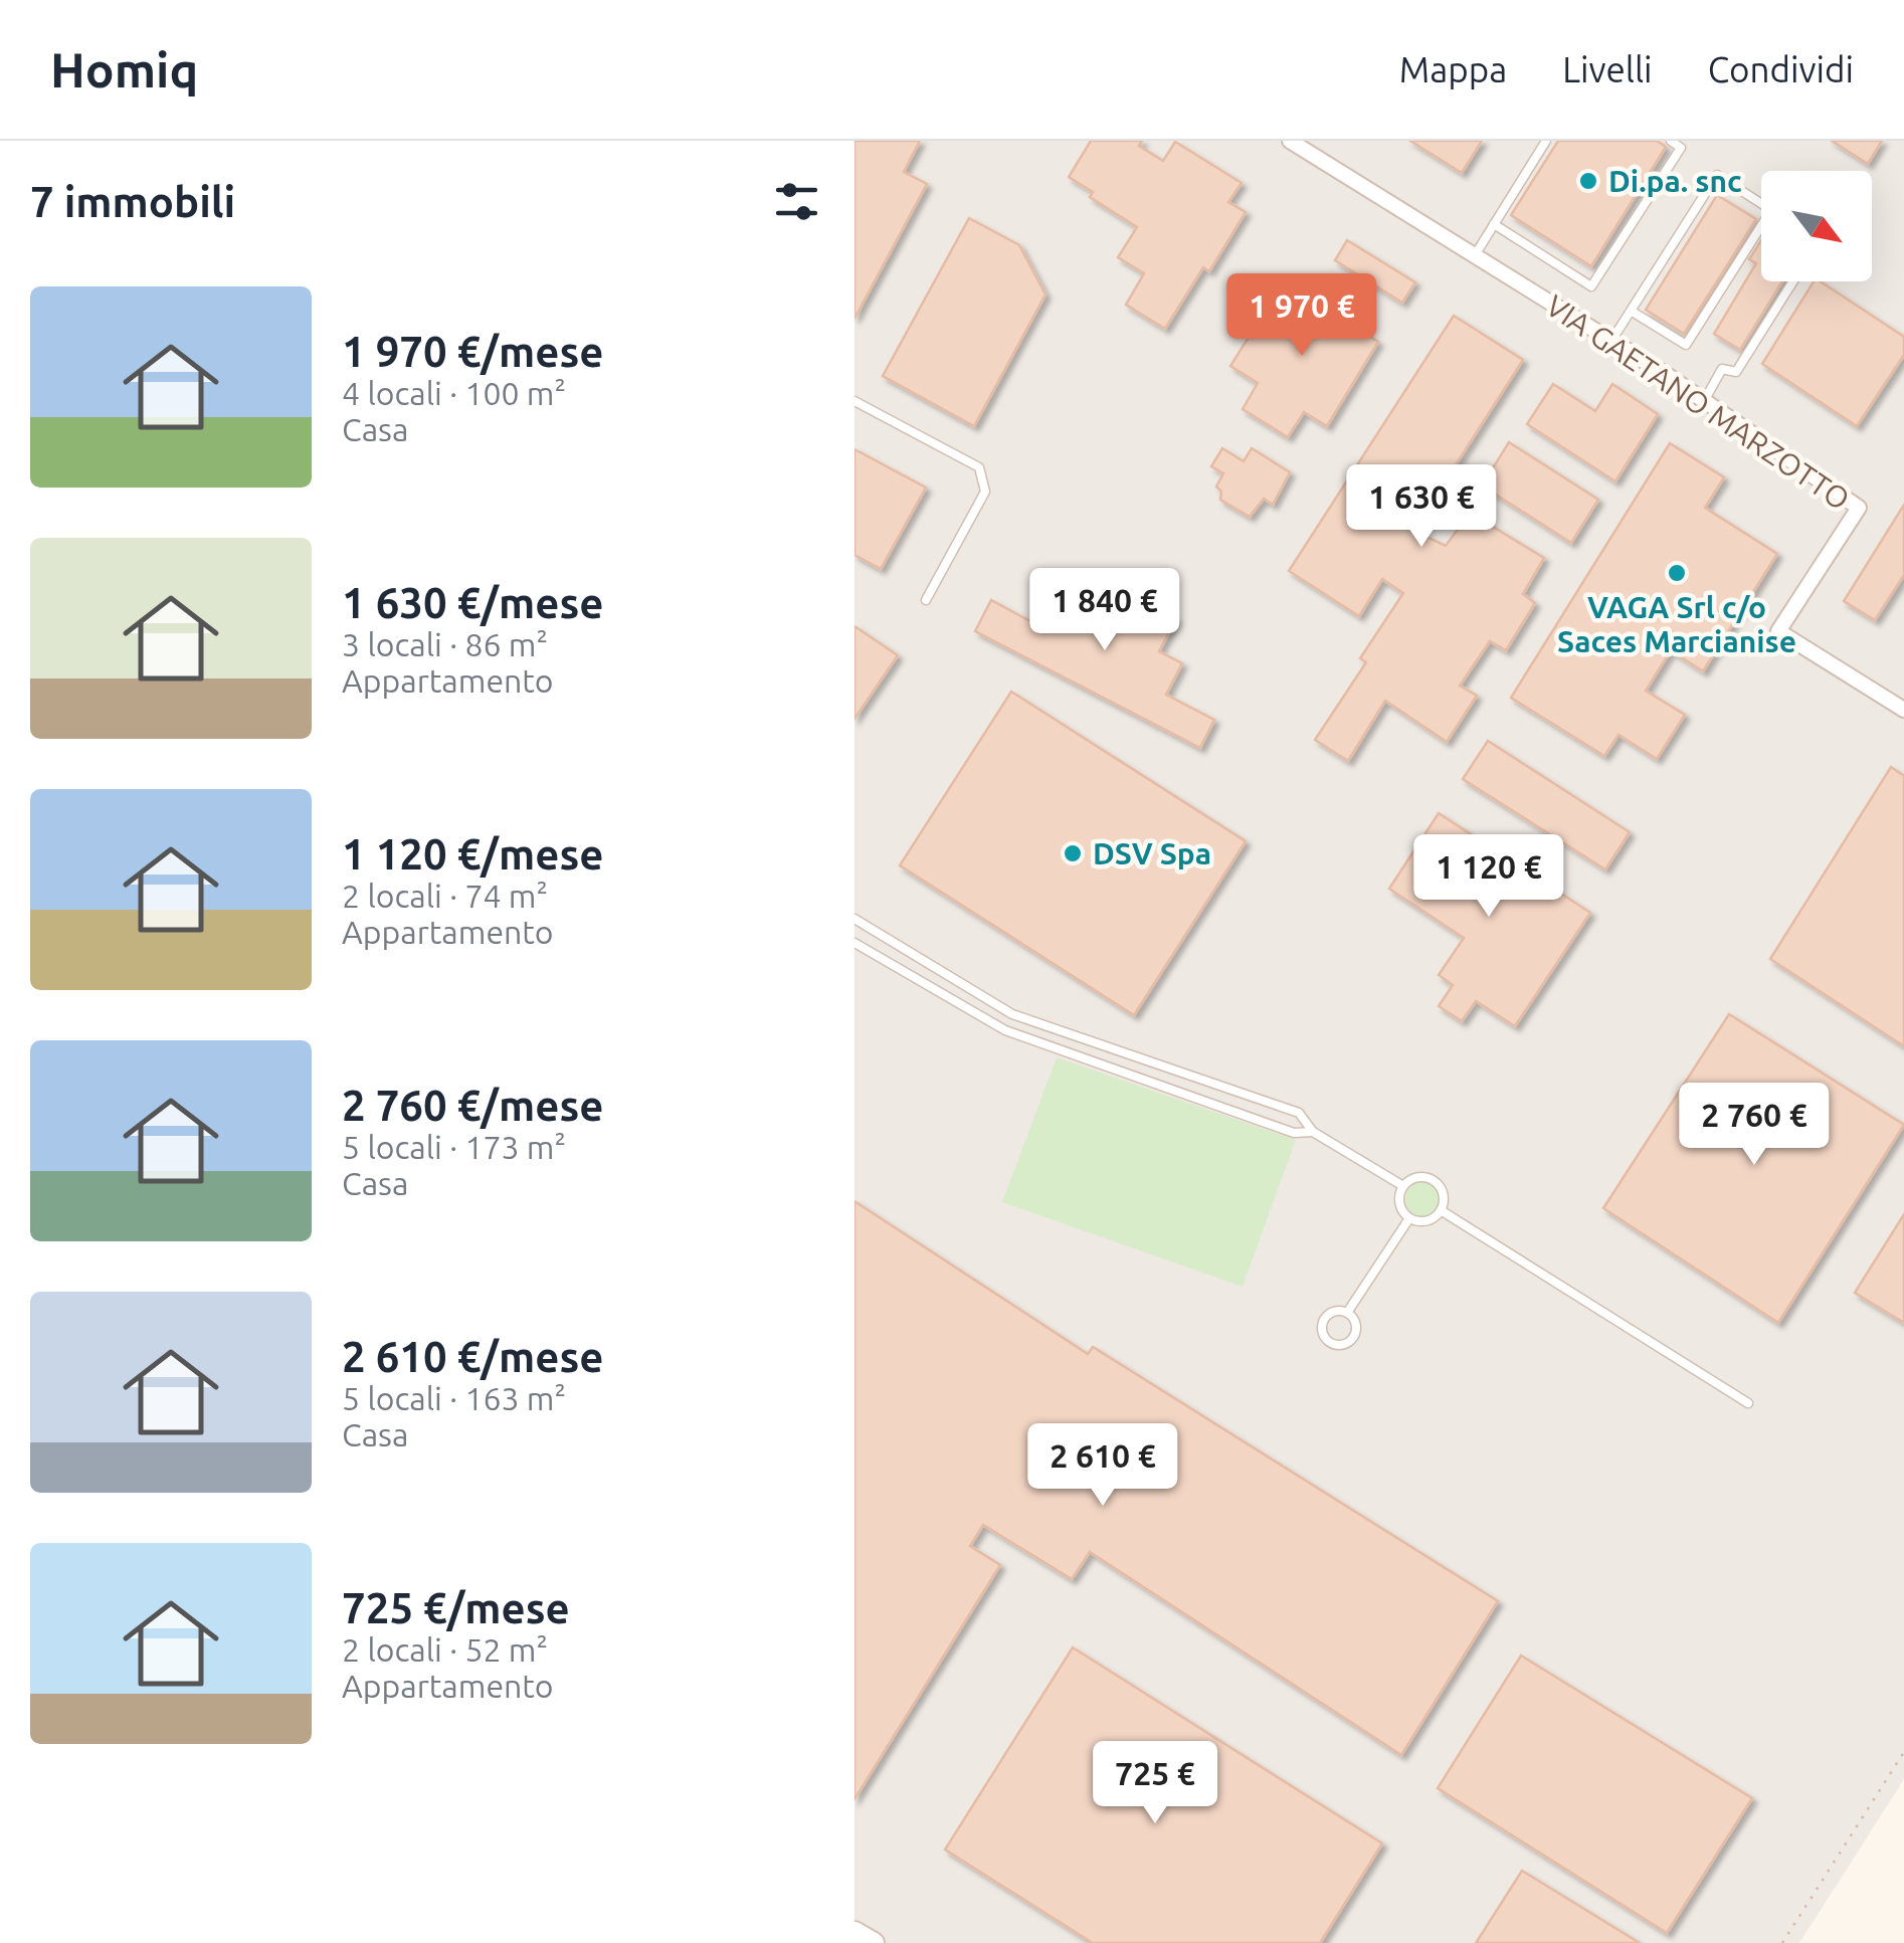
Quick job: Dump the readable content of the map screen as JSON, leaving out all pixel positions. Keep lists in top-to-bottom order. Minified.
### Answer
{"streets":{"street":["VIA GAETANO MARZOTTO"]},"places":["Di.pa. snc","VAGA Srl c/o Saces Marcianise","DSV Spa"],"north":"bottom right","page":{"header":"Homiq","nav":["Mappa","Livelli","Condividi"],"heading":"7 immobili","list":[{"name":"1 970 €/mese","note":"4 locali · 100 m² · Casa"},{"name":"1 630 €/mese","note":"3 locali · 86 m² · Appartamento"},{"name":"1 120 €/mese","note":"2 locali · 74 m² · Appartamento"},{"name":"2 760 €/mese","note":"5 locali · 173 m² · Casa"},{"name":"2 610 €/mese","note":"5 locali · 163 m² · Casa"},{"name":"725 €/mese","note":"2 locali · 52 m² · Appartamento"}],"price":["1 970 €","1 630 €","1 840 €","1 120 €","2 760 €","2 610 €","725 €"]}}
